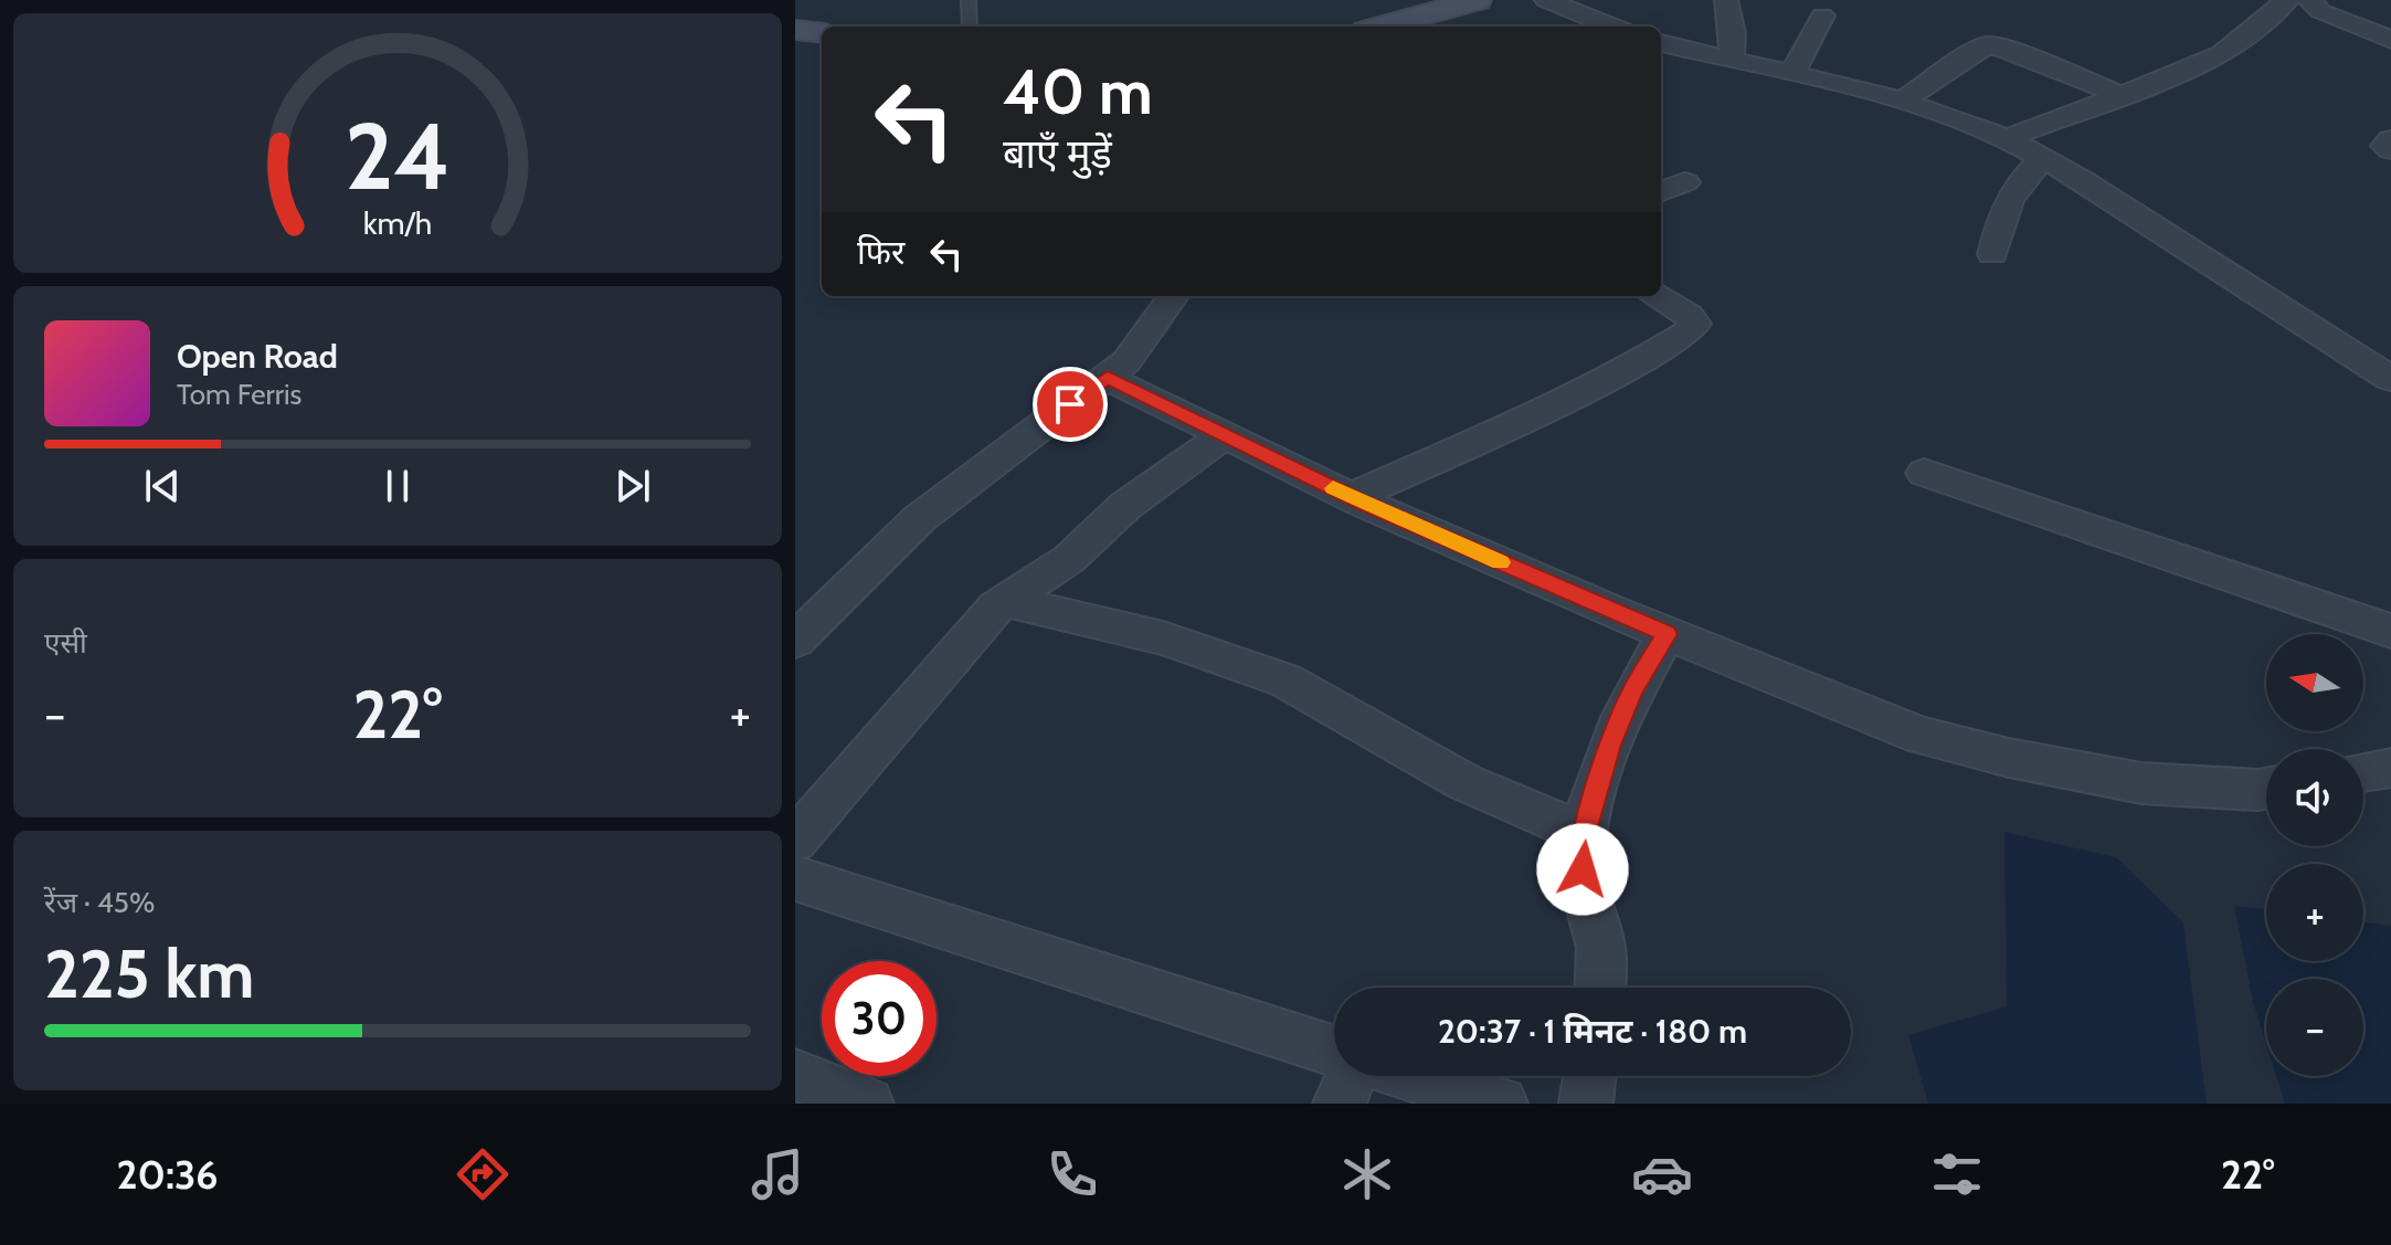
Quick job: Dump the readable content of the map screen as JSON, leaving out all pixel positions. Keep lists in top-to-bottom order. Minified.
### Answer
{"north":"left","page":{"turn":["40 m","बाएँ मुड़ें"],"then":"फिर","song":["Open Road","Tom Ferris"],"tile":["एसी",["रेंज · 45%","225 km"]],"map_buttons":["+","−"],"heat":["−","22°","+"],"limit":"30","trip":"20:37 · 1 मिनट · 180 m","tabs":["20:36","22°"],"gauge":["24","km/h"]}}
